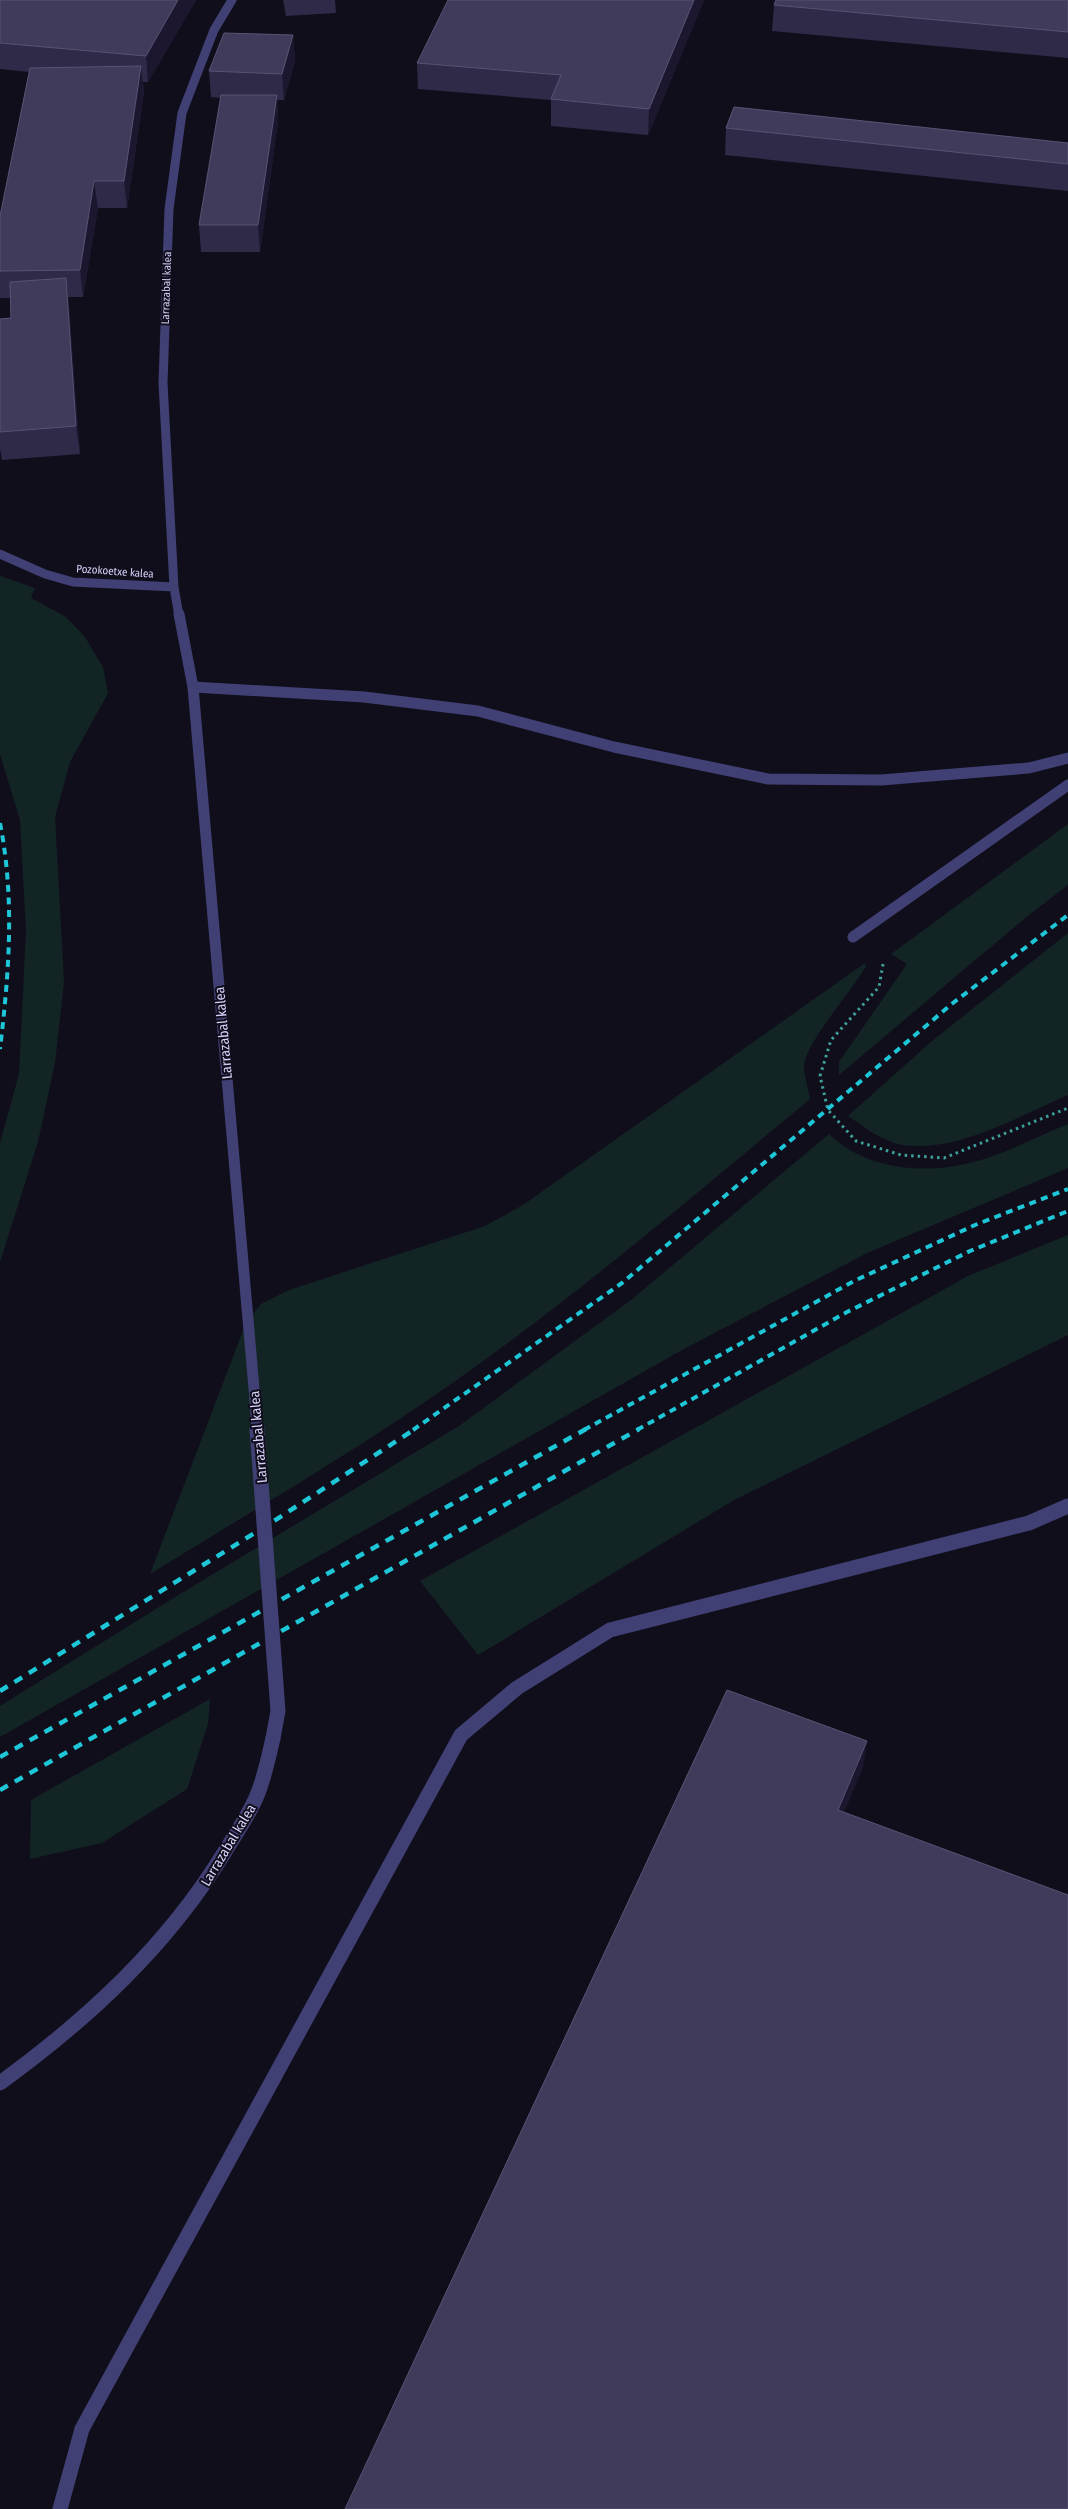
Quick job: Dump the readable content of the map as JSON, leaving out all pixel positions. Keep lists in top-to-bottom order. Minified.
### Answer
{"streets":{"street":["Larrazabal kalea","Pozokoetxe kalea"]},"crossings":[["Larrazabal kalea","Pozokoetxe kalea"]]}
